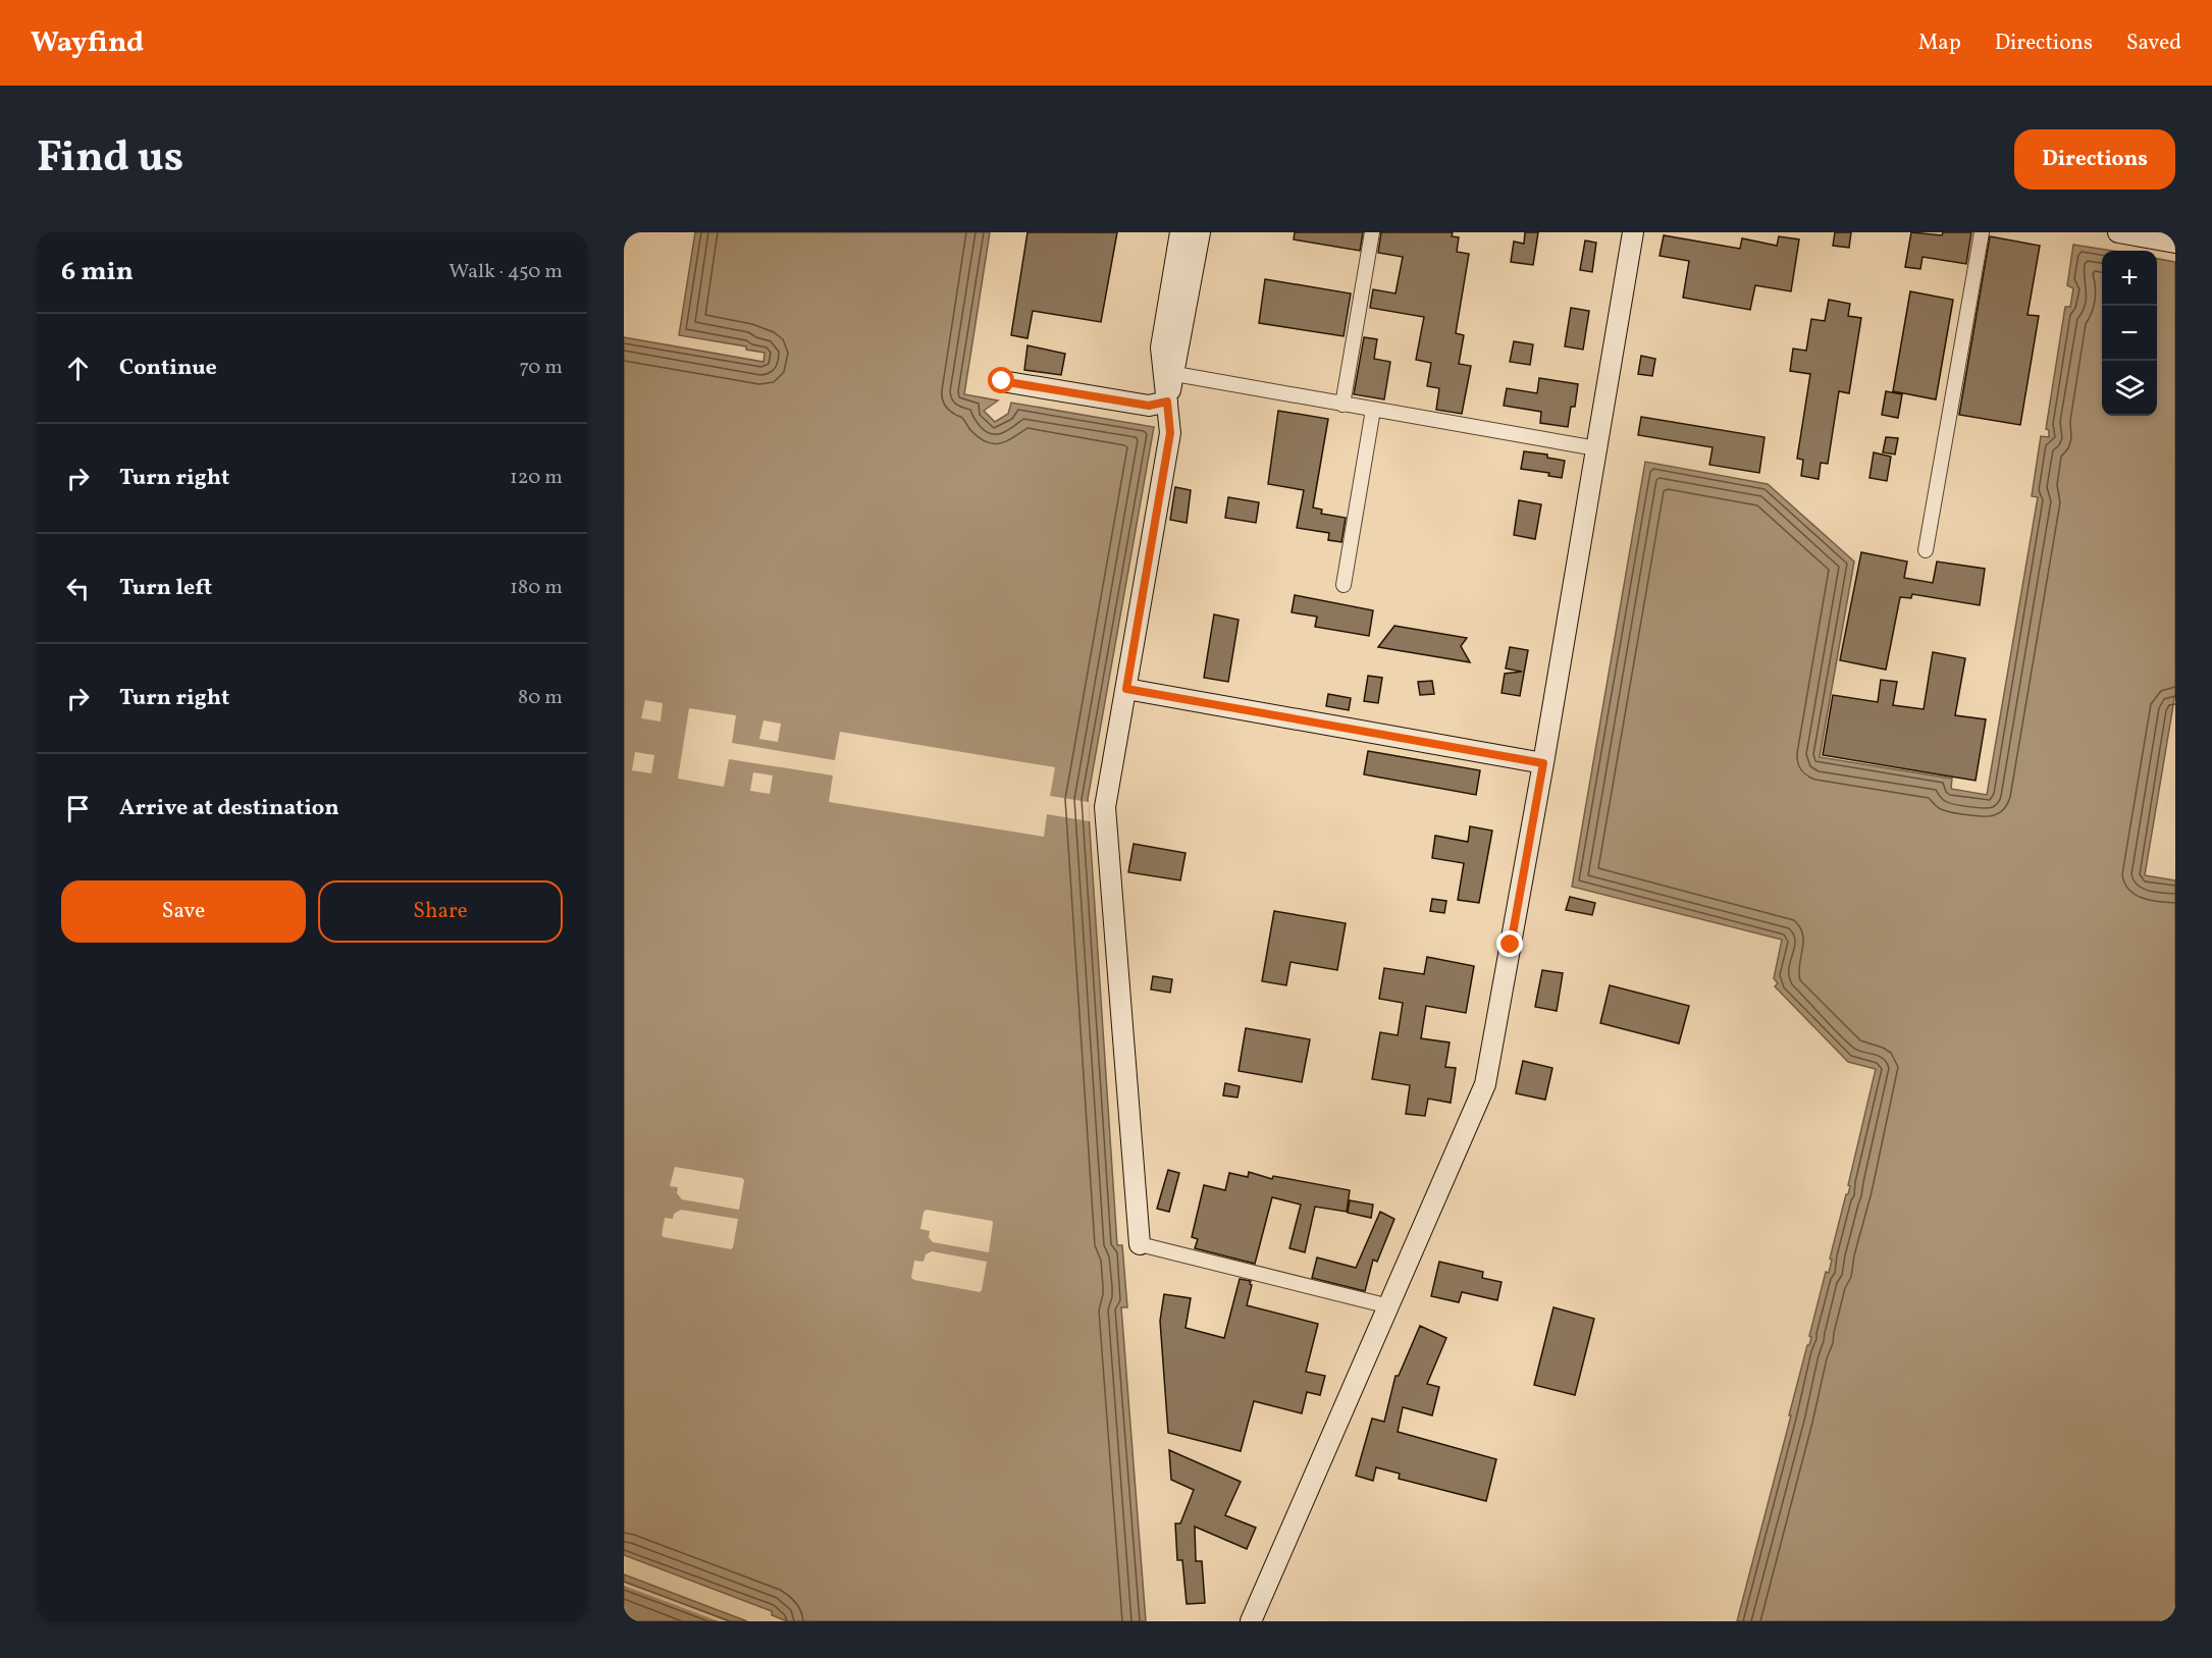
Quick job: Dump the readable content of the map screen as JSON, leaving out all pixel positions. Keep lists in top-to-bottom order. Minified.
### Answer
{"page":{"header":"Wayfind","nav":["Map","Directions","Saved"],"title":"Find us","buttons":["Directions",["Save","Share"]],"heading":["6 min","Walk · 450 m"],"map_buttons":["+","−"],"list":[["Continue","70 m"],["Turn right","120 m"],["Turn left","180 m"],["Turn right","80 m"],"Arrive at destination"]}}
